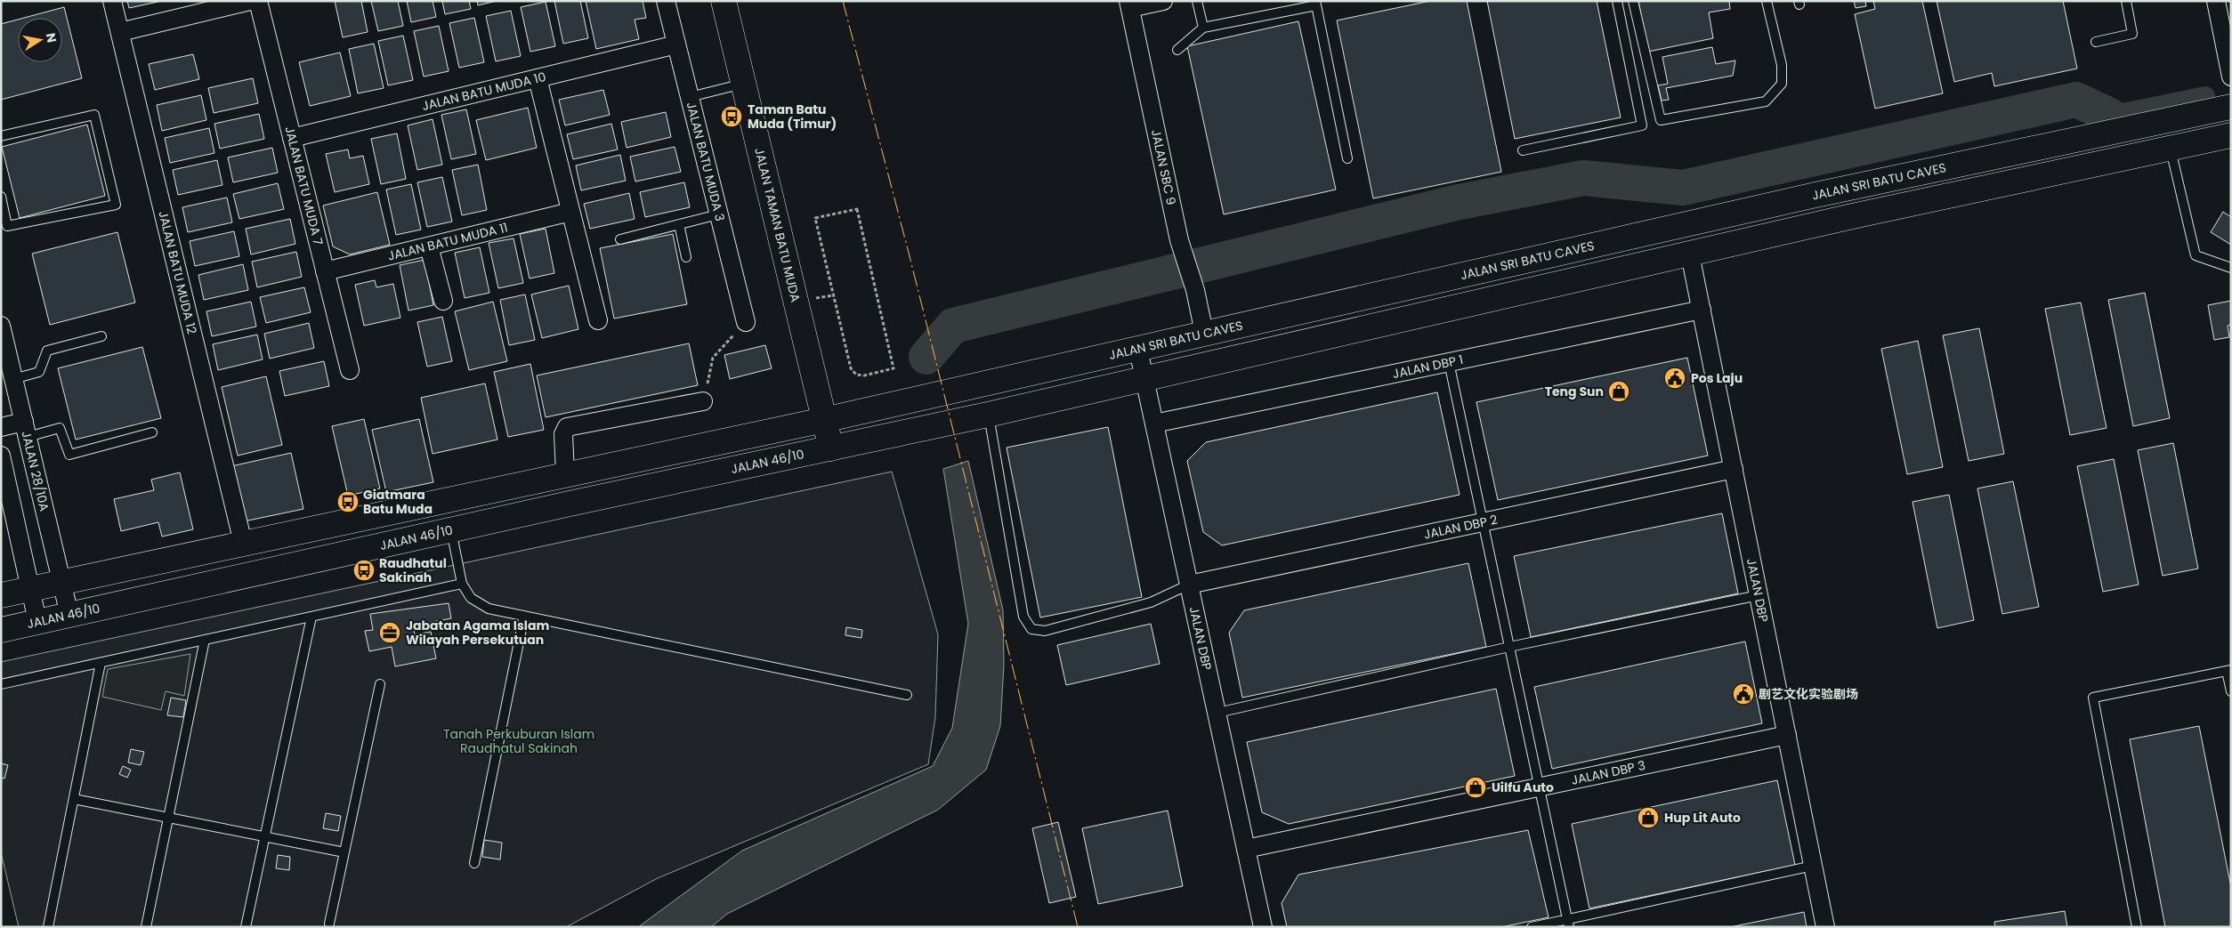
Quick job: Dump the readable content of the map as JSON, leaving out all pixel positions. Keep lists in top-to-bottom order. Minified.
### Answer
{"streets":{"main road":["JALAN SRI BATU CAVES","JALAN TAMAN BATU MUDA","JALAN 46/10"],"street":["JALAN BATU MUDA 10","JALAN BATU MUDA 3","JALAN SBC 9","JALAN BATU MUDA 7","JALAN BATU MUDA 11","JALAN BATU MUDA 12","JALAN DBP 1","JALAN 28/10A","JALAN DBP 2","JALAN DBP","JALAN DBP 3"]},"crossings":[["JALAN BATU MUDA 10","JALAN BATU MUDA 3"],["JALAN BATU MUDA 10","JALAN BATU MUDA 7"],["JALAN SBC 9","JALAN SRI BATU CAVES"],["JALAN SRI BATU CAVES","JALAN TAMAN BATU MUDA"],["JALAN SRI BATU CAVES","JALAN DBP"],["JALAN BATU MUDA 7","JALAN BATU MUDA 11"],["JALAN TAMAN BATU MUDA","JALAN 46/10"],["JALAN DBP 1","JALAN DBP"],["JALAN 46/10","JALAN 28/10A"],["JALAN DBP 2","JALAN DBP"],["JALAN DBP","JALAN DBP 3"]],"parks":["Tanah Perkuburan Islam Raudhatul Sakinah"],"places":{"bus stop":["Taman Batu Muda (Timur)","Giatmara Batu Muda","Raudhatul Sakinah"],"public building":["Pos Laju","剧艺文化实验剧场"],"shop":["Teng Sun","Uilfu Auto","Hup Lit Auto"],"office":["Jabatan Agama Islam Wilayah Persekutuan"]},"north":"right"}
